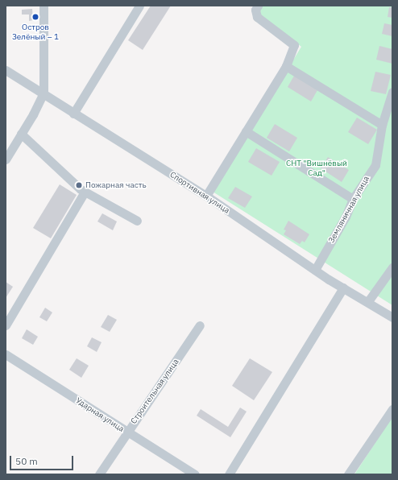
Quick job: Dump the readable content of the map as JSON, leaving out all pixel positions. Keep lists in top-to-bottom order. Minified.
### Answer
{"streets":{"street":["Спортивная улица","Земляничная улица","Строительная улица","Ударная улица"]},"crossings":[["Спортивная улица","Земляничная улица"],["Строительная улица","Ударная улица"]],"parks":["СНТ \"Вишнёвый Сад\""],"places":["Остров Зелёный – 1","Пожарная часть"],"scale_bar":"50 m"}
